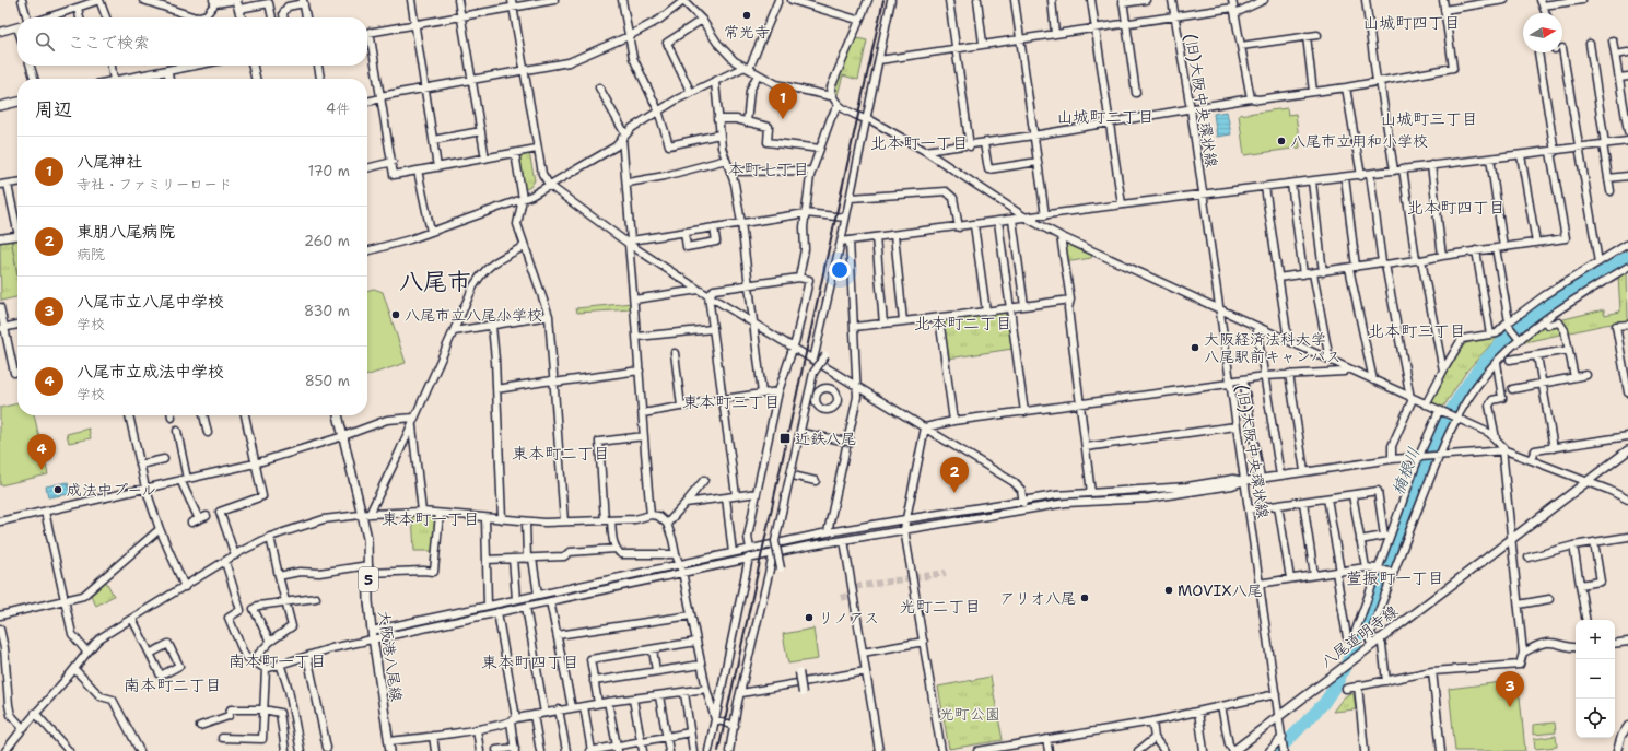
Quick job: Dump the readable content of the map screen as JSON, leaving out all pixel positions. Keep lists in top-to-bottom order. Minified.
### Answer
{"streets":{"main road":["5","八尾道明寺線","大阪港八尾線"],"street":["(旧)大阪中央環状線"]},"crossings":[["(旧)大阪中央環状線","八尾道明寺線"]],"districts":["山城町四丁目","山城町二丁目","山城町三丁目","北本町一丁目","本町七丁目","北本町四丁目","八尾市","北本町二丁目","北本町三丁目","東本町三丁目","東本町二丁目","東本町一丁目","萱振町一丁目","光町二丁目","南本町一丁目","東本町四丁目","南本町二丁目"],"water":["楠根川"],"parks":["光町公園"],"places":{"other":["常光寺","八尾市立用和小学校","八尾市立八尾小学校","大阪経済法科大学 八尾駅前キャンパス","成法中プール","MOVIX八尾","アリオ八尾","リノアス"],"transit":["近鉄八尾"]},"north":"right","page":{"search":"ここで検索","heading":["周辺","4件"],"pins":["1","4","2","3"],"list":[{"mark":"1","name":"八尾神社","note":"寺社 · ファミリーロード","value":"170 m"},{"mark":"2","name":"東朋八尾病院","note":"病院","value":"260 m"},{"mark":"3","name":"八尾市立八尾中学校","note":"学校","value":"830 m"},{"mark":"4","name":"八尾市立成法中学校","note":"学校","value":"850 m"}],"map_buttons":["+","−"]}}
